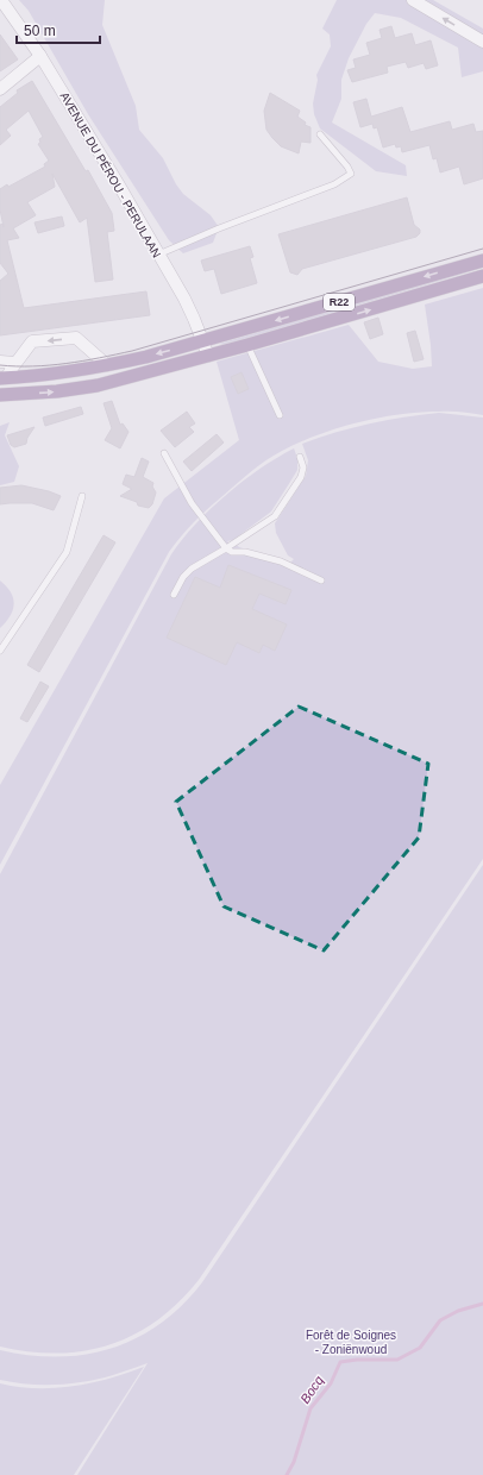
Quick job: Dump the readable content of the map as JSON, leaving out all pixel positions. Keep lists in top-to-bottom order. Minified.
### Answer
{"streets":{"main road":["R22"],"street":["AVENUE DU PÉROU - PERULAAN"]},"crossings":[["AVENUE DU PÉROU - PERULAAN","R22"]],"water":["Bocq"],"parks":["Forêt de Soignes - Zoniënwoud"],"scale_bar":"50 m"}
